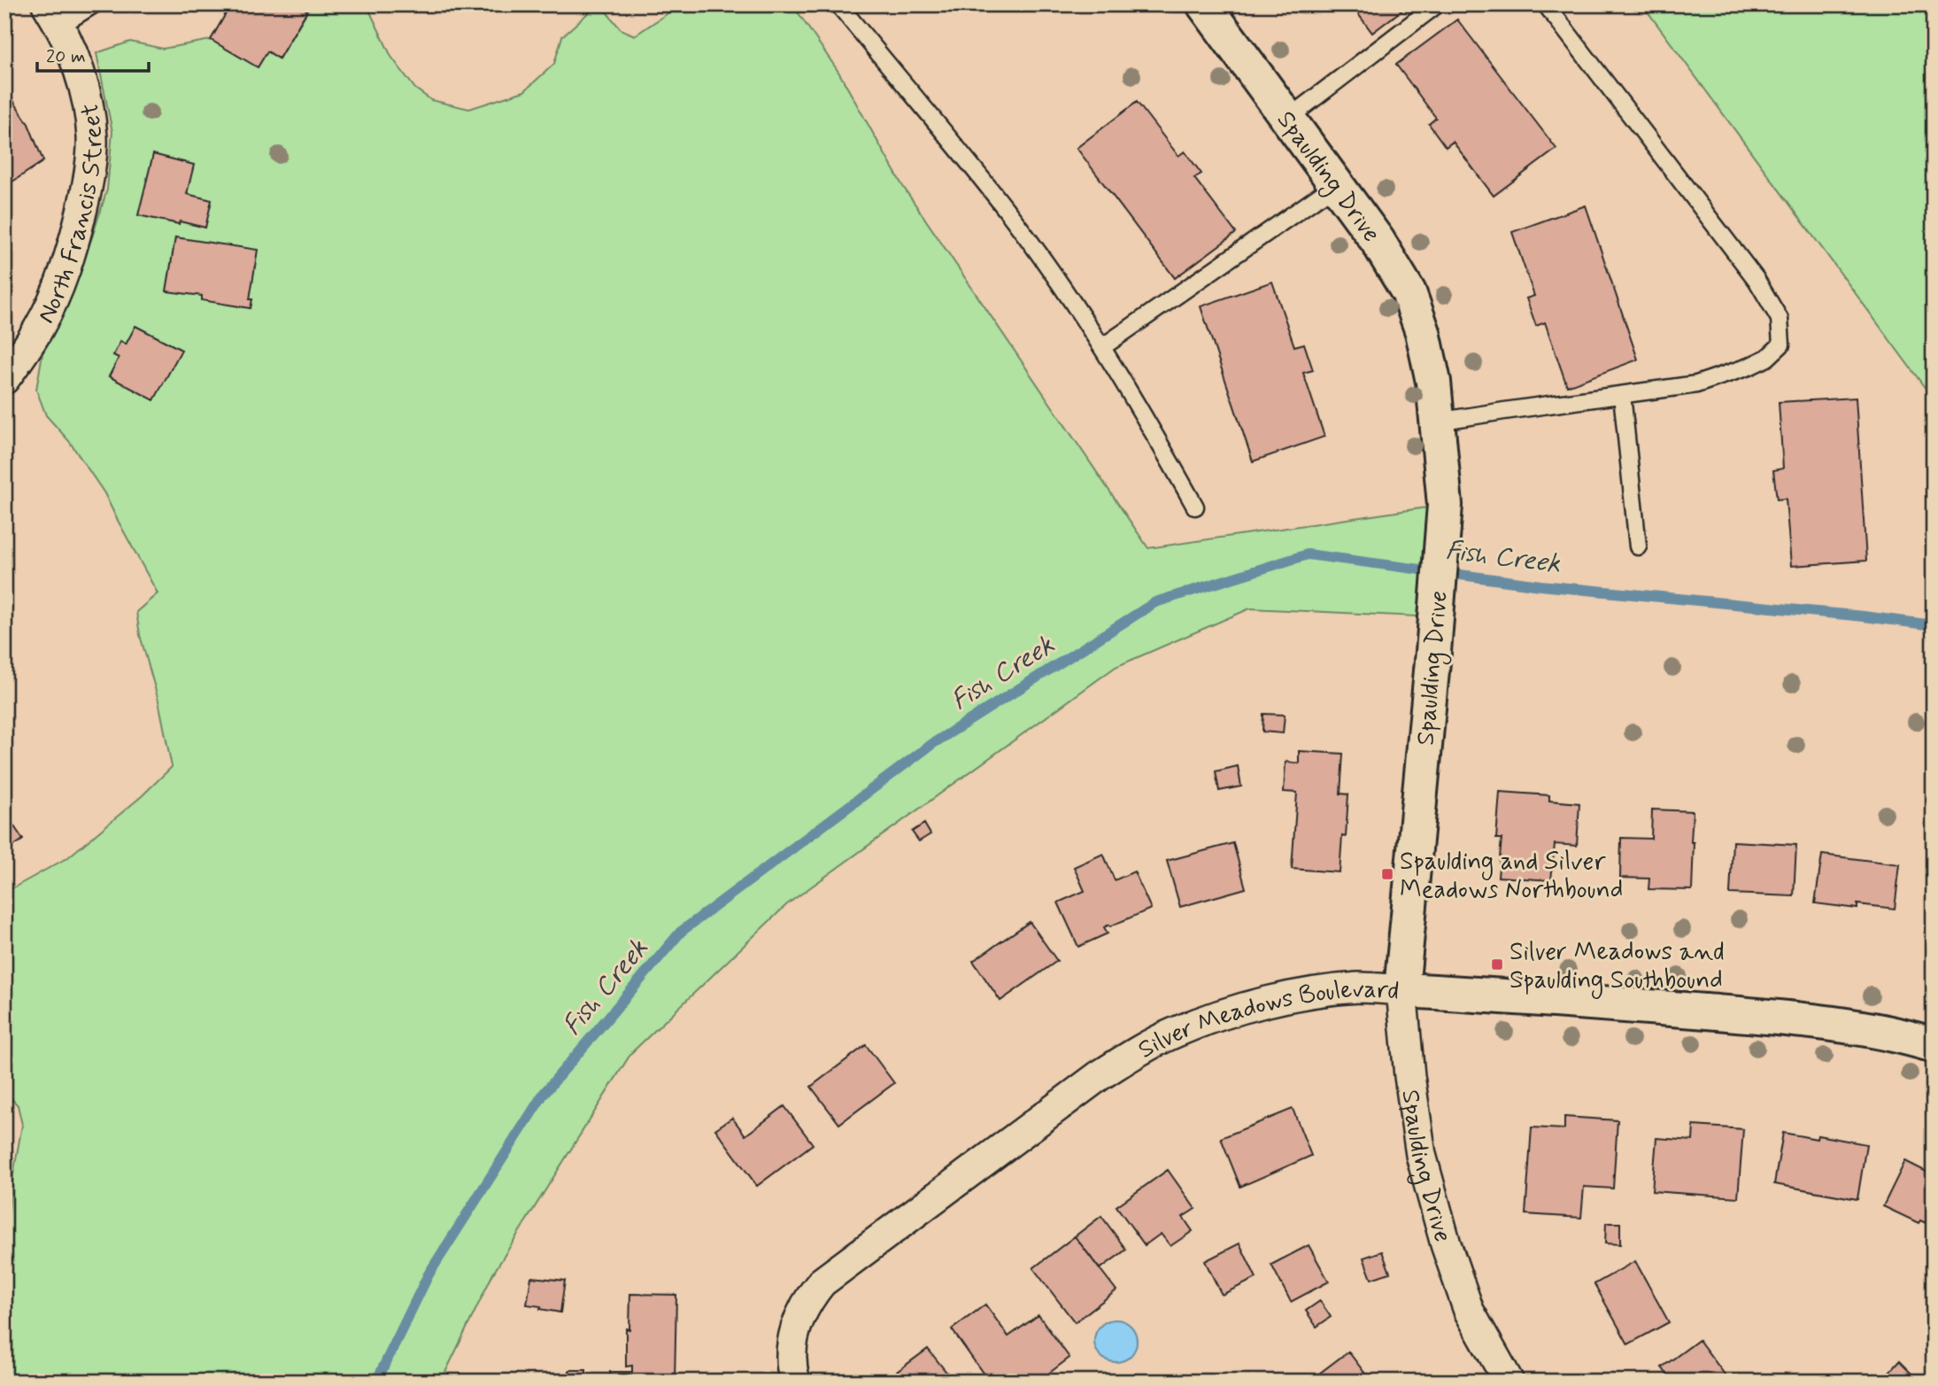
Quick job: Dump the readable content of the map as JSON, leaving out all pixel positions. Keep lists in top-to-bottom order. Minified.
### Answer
{"streets":{"street":["Spaulding Drive","North Francis Street","Silver Meadows Boulevard"]},"crossings":[["Spaulding Drive","Silver Meadows Boulevard"]],"water":["Fish Creek"],"places":{"transit":["Spaulding and Silver Meadows Northbound","Silver Meadows and Spaulding Southbound"]},"scale_bar":"20 m"}
